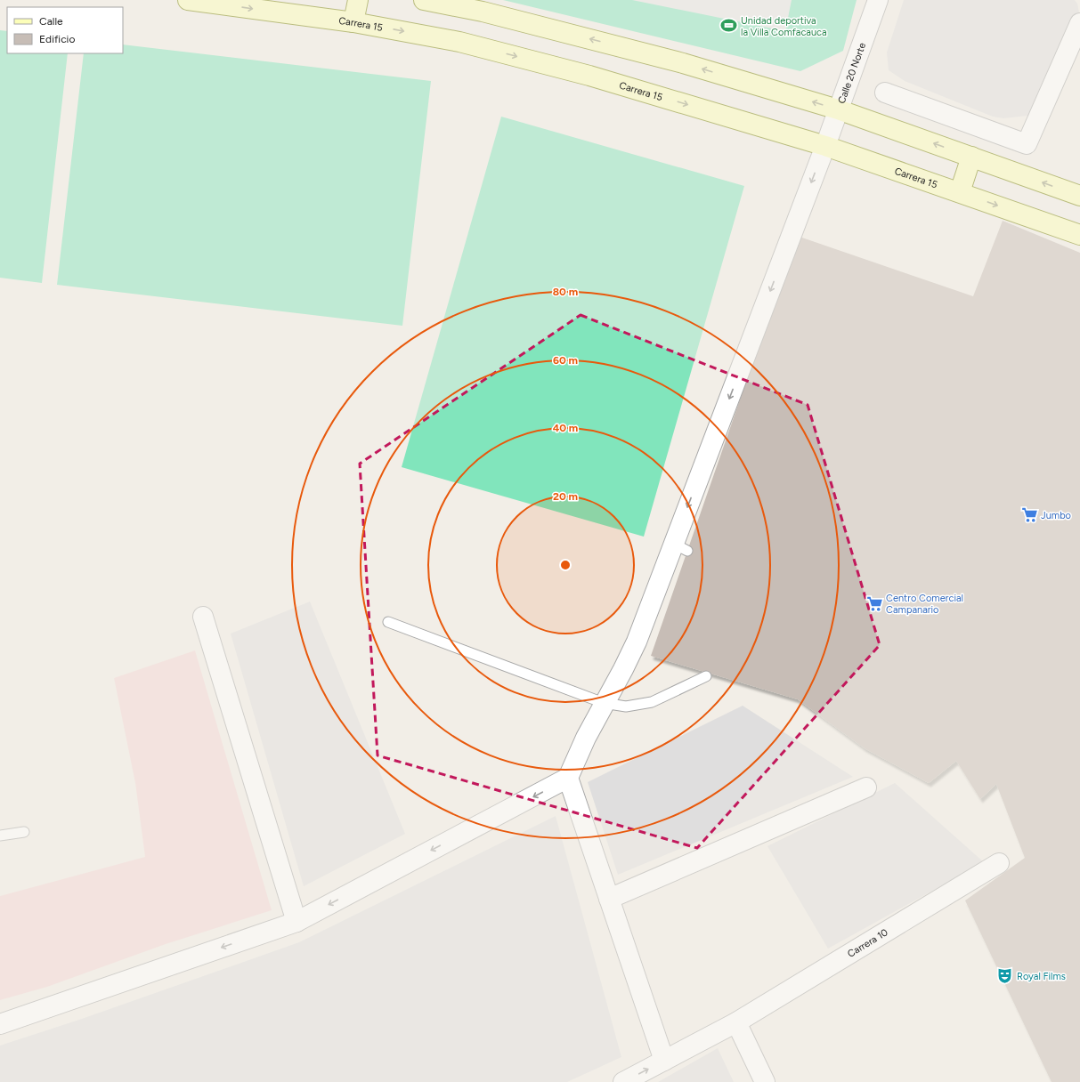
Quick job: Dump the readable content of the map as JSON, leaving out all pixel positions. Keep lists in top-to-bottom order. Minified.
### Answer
{"streets":{"main road":["Carrera 15"],"street":["Calle 20 Norte","Carrera 10"]},"crossings":[["Carrera 15","Calle 20 Norte"]],"one_way":["Calle 20 Norte"],"places":{"sports":["Unidad deportiva la Villa Comfacauca"],"supermarket":["Jumbo","Centro Comercial Campanario"],"theatre":["Royal Films"]},"legend":["Calle","Edificio"],"rings":["80 m","60 m","40 m","20 m"]}
